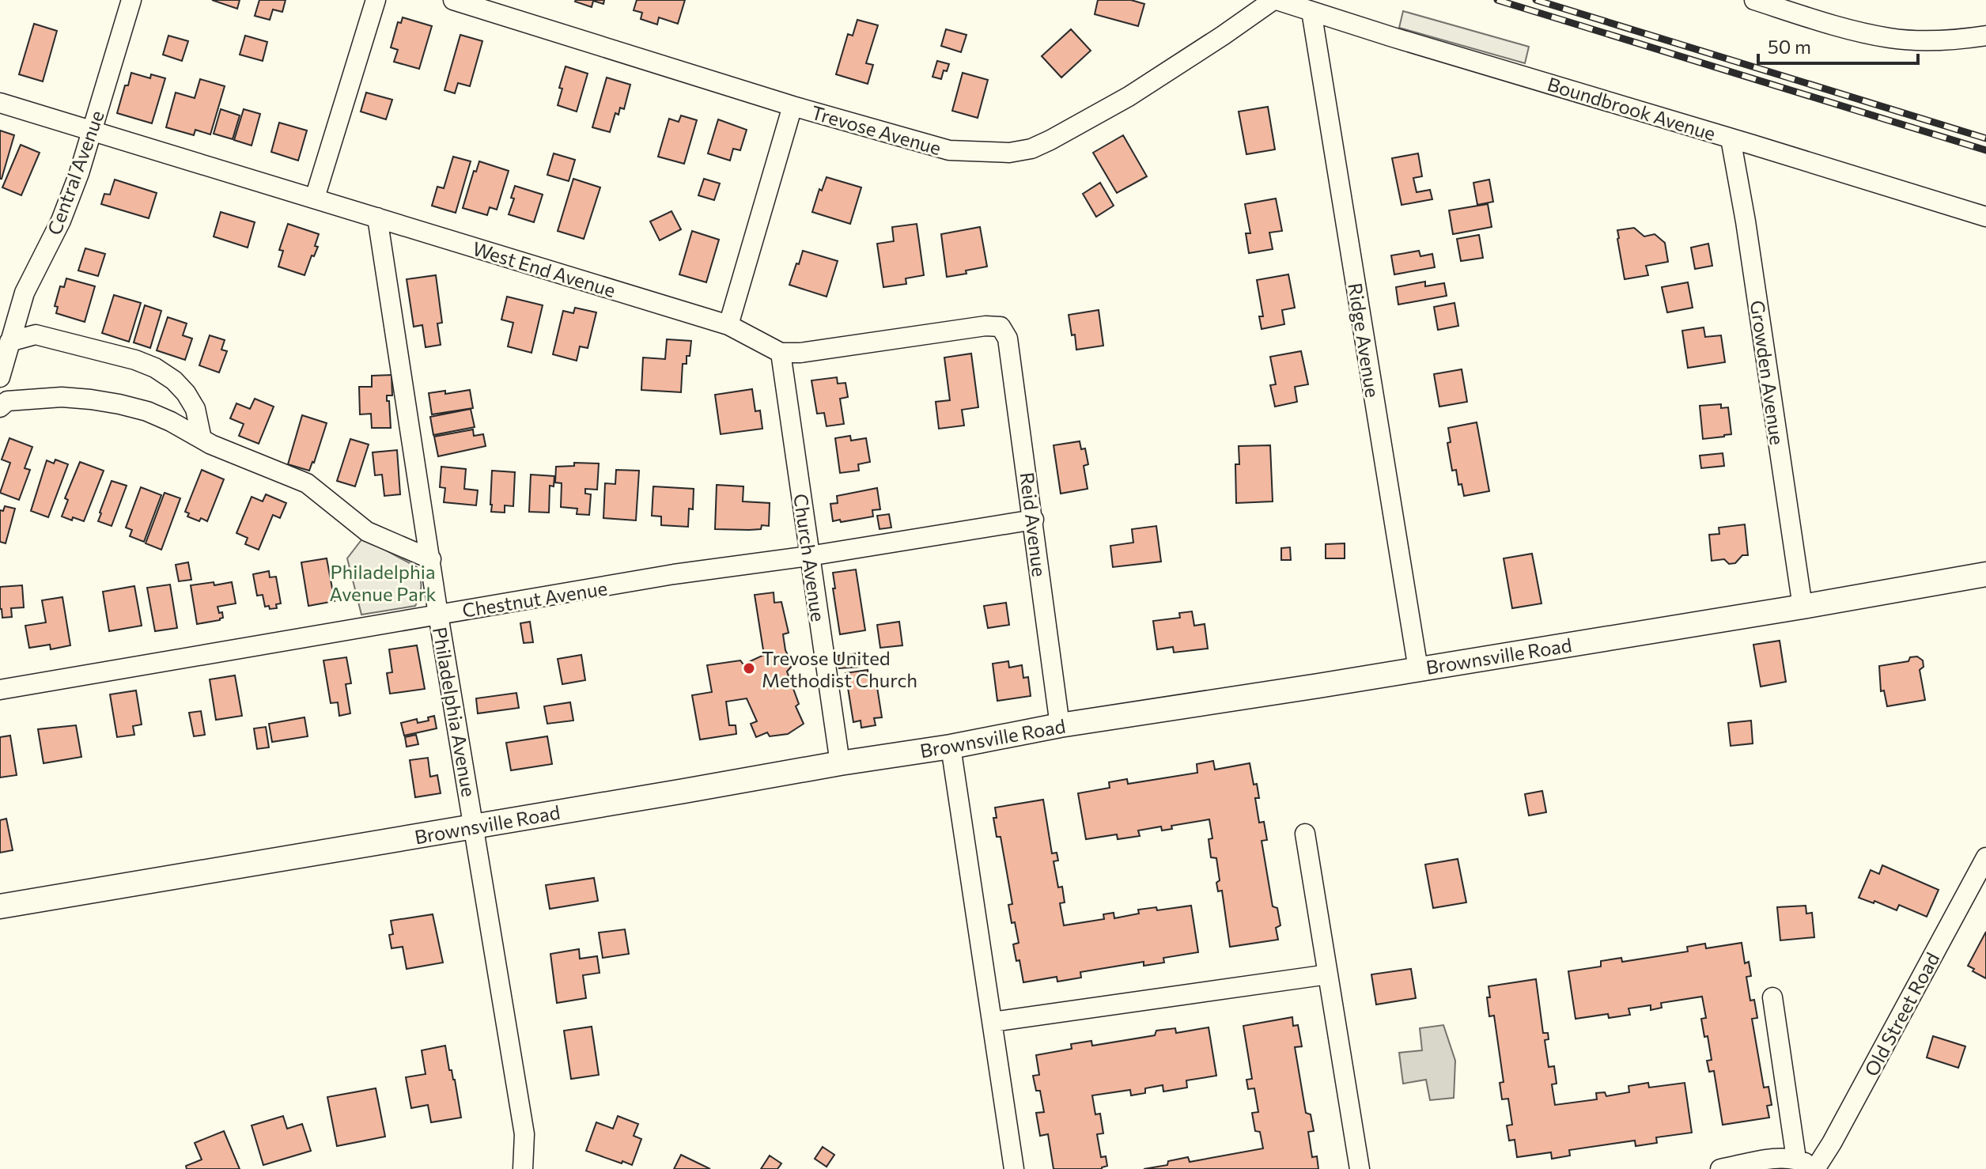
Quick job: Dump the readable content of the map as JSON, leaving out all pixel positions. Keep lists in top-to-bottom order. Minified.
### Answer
{"streets":{"street":["Boundbrook Avenue","Trevose Avenue","Central Avenue","West End Avenue","Ridge Avenue","Growden Avenue","Reid Avenue","Church Avenue","Chestnut Avenue","Brownsville Road","Philadelphia Avenue","Old Street Road"]},"crossings":[["Boundbrook Avenue","Trevose Avenue"],["Boundbrook Avenue","Ridge Avenue"],["Boundbrook Avenue","Growden Avenue"],["Central Avenue","West End Avenue"],["West End Avenue","Reid Avenue"],["West End Avenue","Church Avenue"],["West End Avenue","Philadelphia Avenue"],["Ridge Avenue","Brownsville Road"],["Growden Avenue","Brownsville Road"],["Reid Avenue","Church Avenue"],["Reid Avenue","Chestnut Avenue"],["Reid Avenue","Brownsville Road"],["Church Avenue","Chestnut Avenue"],["Church Avenue","Brownsville Road"],["Chestnut Avenue","Philadelphia Avenue"],["Brownsville Road","Philadelphia Avenue"]],"parks":["Philadelphia Avenue Park"],"places":["Trevose United Methodist Church"],"scale_bar":"50 m"}
